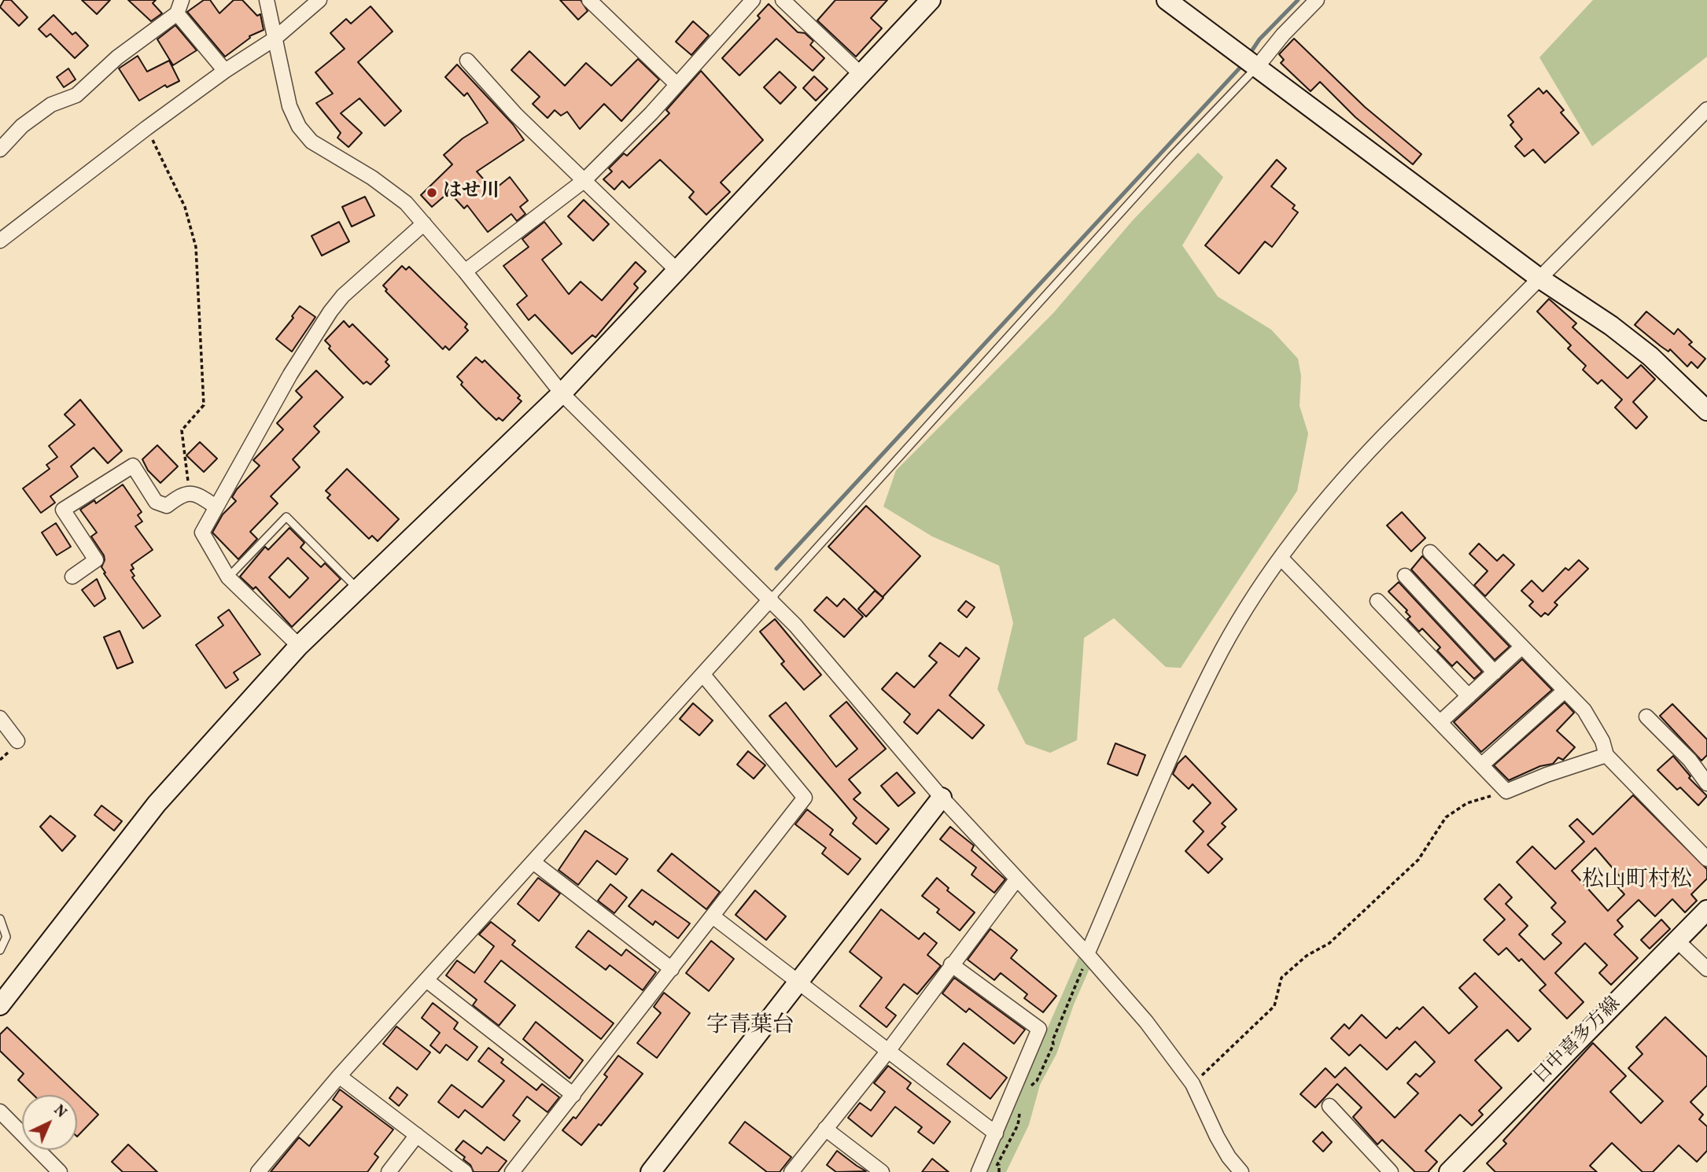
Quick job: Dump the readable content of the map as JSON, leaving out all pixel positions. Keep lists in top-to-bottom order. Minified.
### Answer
{"streets":{"street":["日中喜多方線"]},"districts":["松山町村松","字青葉台"],"places":["はせ川"],"north":"top right"}
